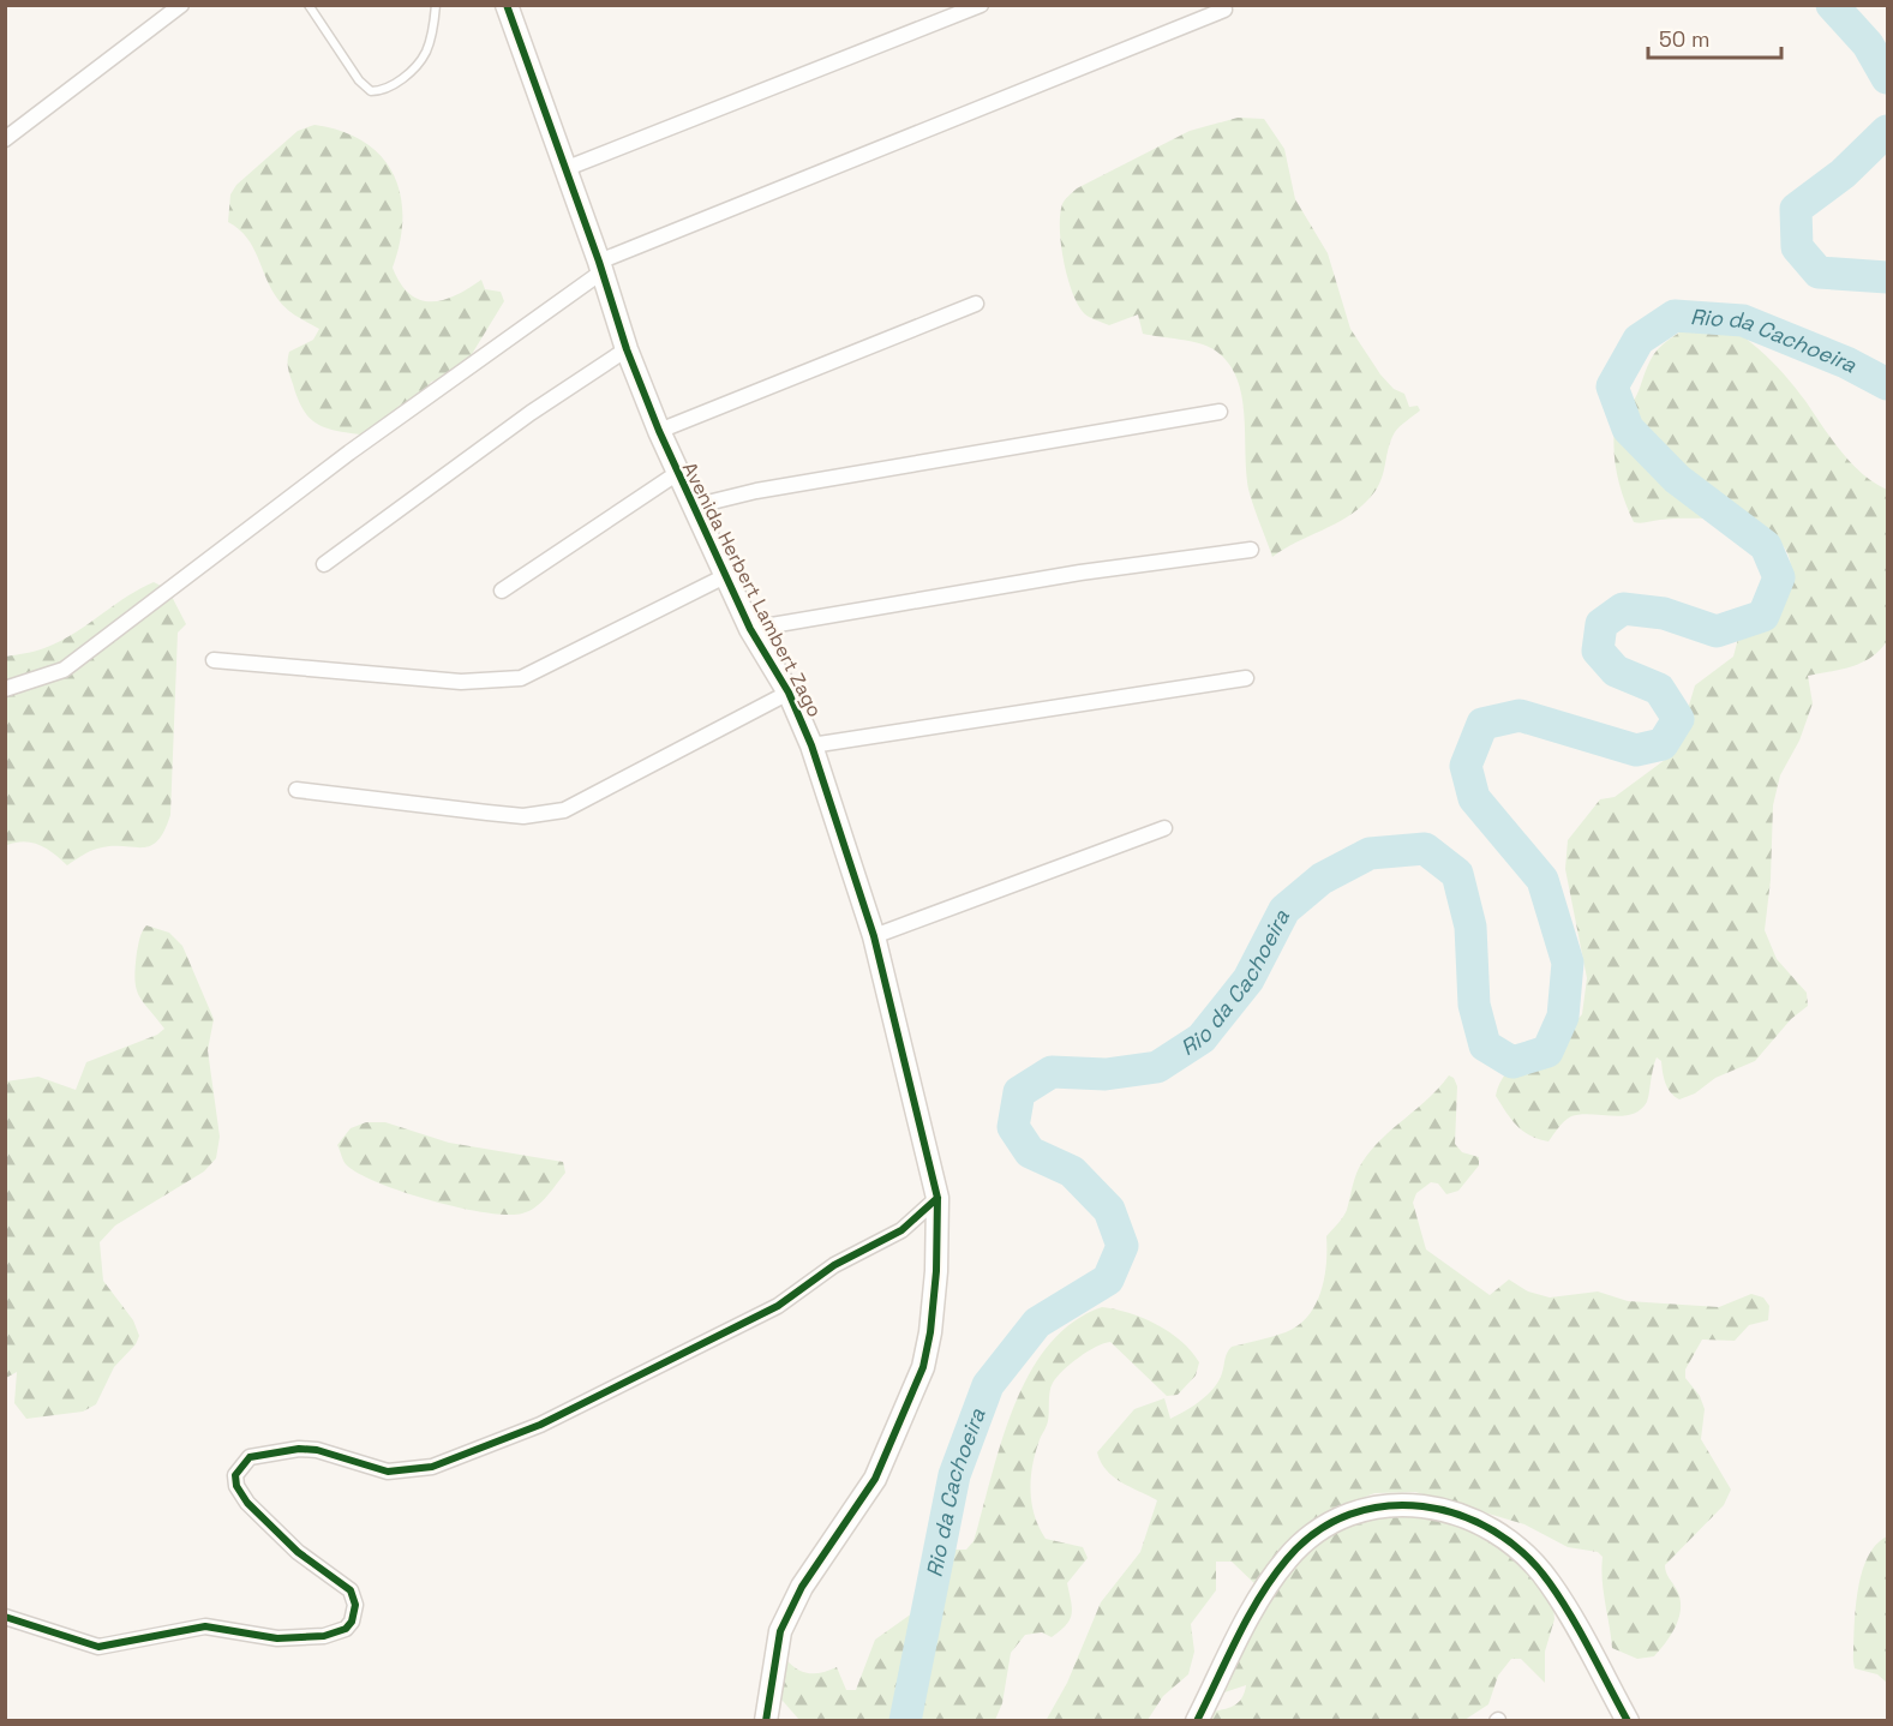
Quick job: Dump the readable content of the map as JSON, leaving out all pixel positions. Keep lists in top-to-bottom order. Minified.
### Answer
{"streets":{"street":["Avenida Herbert Lambert Zago"]},"water":["Rio da Cachoeira"],"scale_bar":"50 m"}
